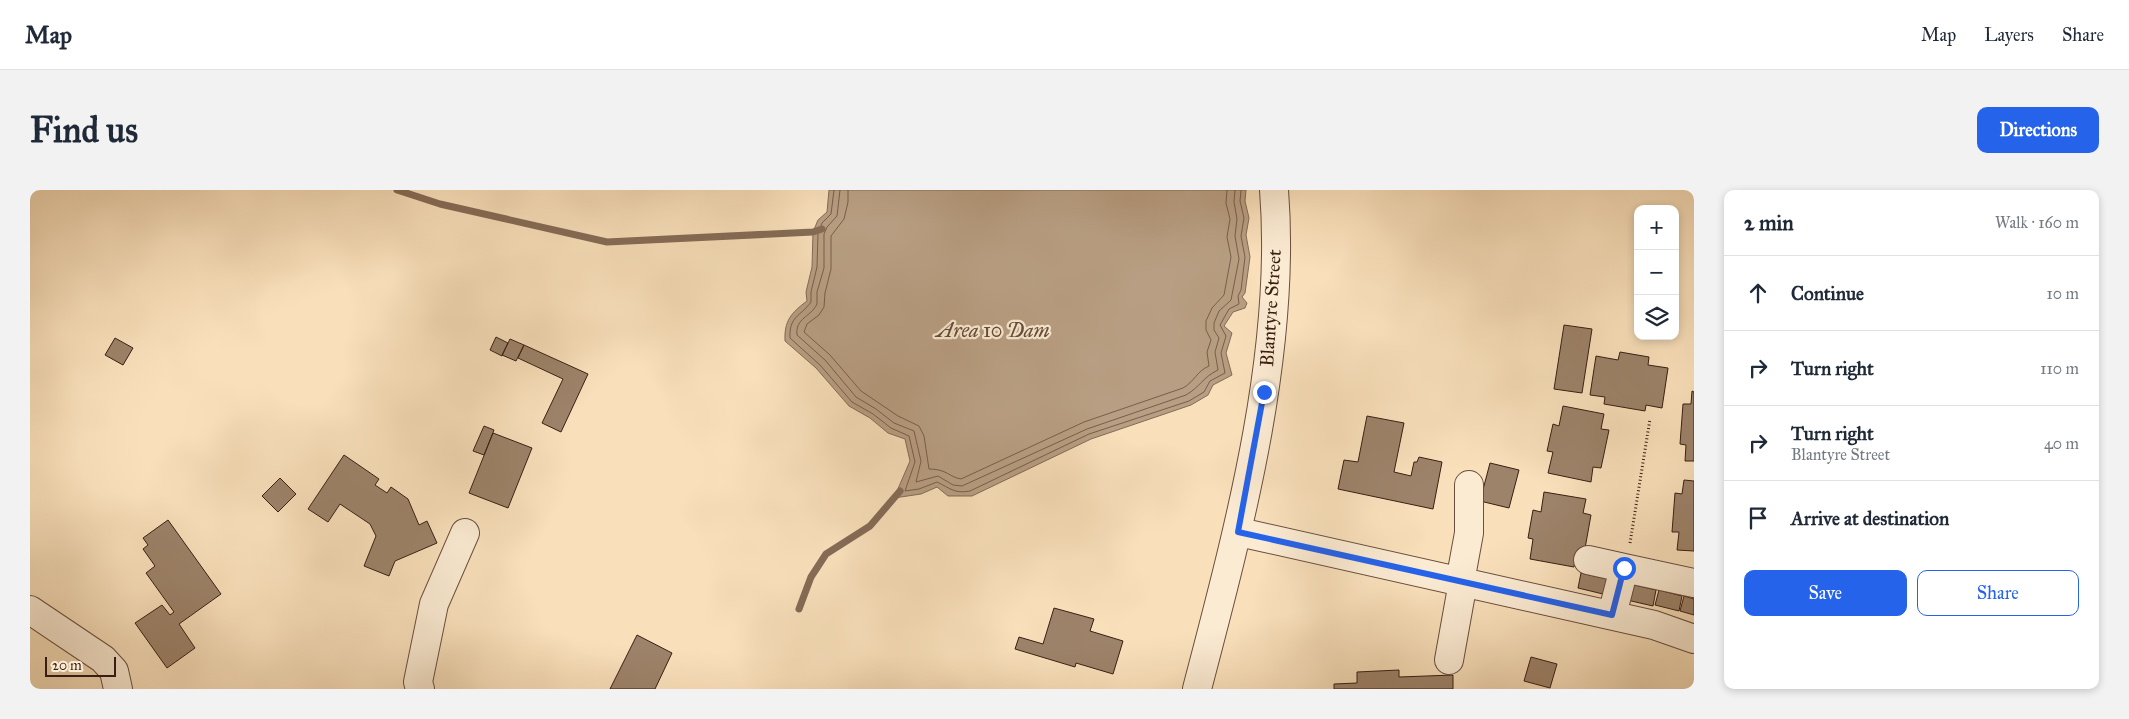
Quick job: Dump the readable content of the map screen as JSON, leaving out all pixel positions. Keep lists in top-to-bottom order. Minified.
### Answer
{"streets":{"street":["Blantyre Street"]},"water":["Area 10 Dam"],"scale_bar":"20 m","page":{"header":"Map","nav":["Map","Layers","Share"],"buttons":["Directions",["Save","Share"]],"title":"Find us","heading":["2 min","Walk · 160 m"],"map_buttons":["+","−"],"list":[["Continue","10 m"],["Turn right","110 m"],["Turn right","Blantyre Street","40 m"],"Arrive at destination"],"scale":"20 m"}}
